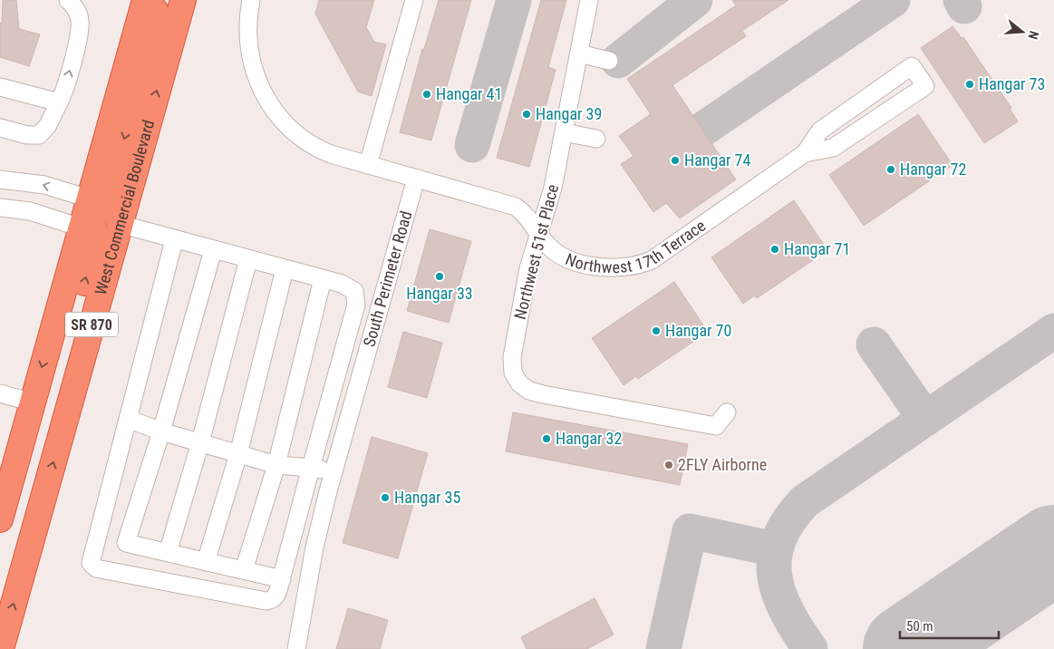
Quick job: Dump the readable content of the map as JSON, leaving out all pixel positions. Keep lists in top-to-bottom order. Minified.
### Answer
{"streets":{"highway":["West Commercial Boulevard","SR 870"],"street":["Northwest 17th Terrace","Northwest 51st Place","South Perimeter Road"]},"crossings":[["Northwest 17th Terrace","Northwest 51st Place"],["Northwest 17th Terrace","South Perimeter Road"]],"places":["Hangar 73","Hangar 41","Hangar 39","Hangar 74","Hangar 72","Hangar 71","Hangar 33","Hangar 70","Hangar 32","2FLY Airborne","Hangar 35"],"scale_bar":"50 m","north":"right"}
